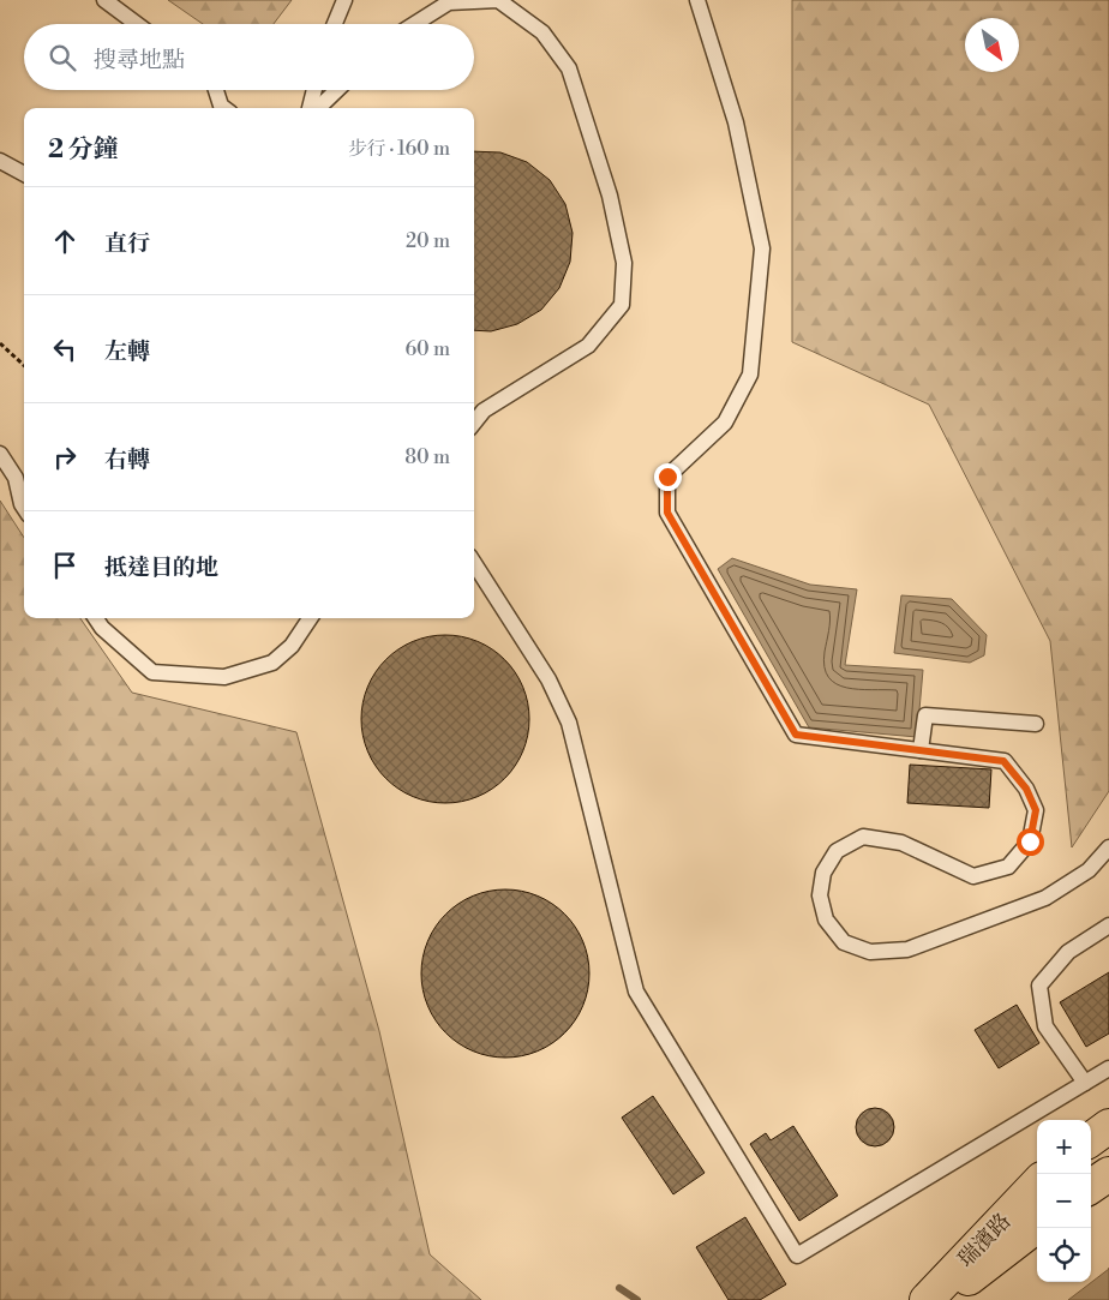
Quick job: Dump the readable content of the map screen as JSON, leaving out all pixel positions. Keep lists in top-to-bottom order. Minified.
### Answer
{"streets":{"main road":["瑞濱路"]},"north":"bottom right","page":{"search":"搜尋地點","heading":["2 分鐘","步行 · 160 m"],"list":[["直行","20 m"],["左轉","60 m"],["右轉","80 m"],"抵達目的地"],"map_buttons":["+","−"]}}
